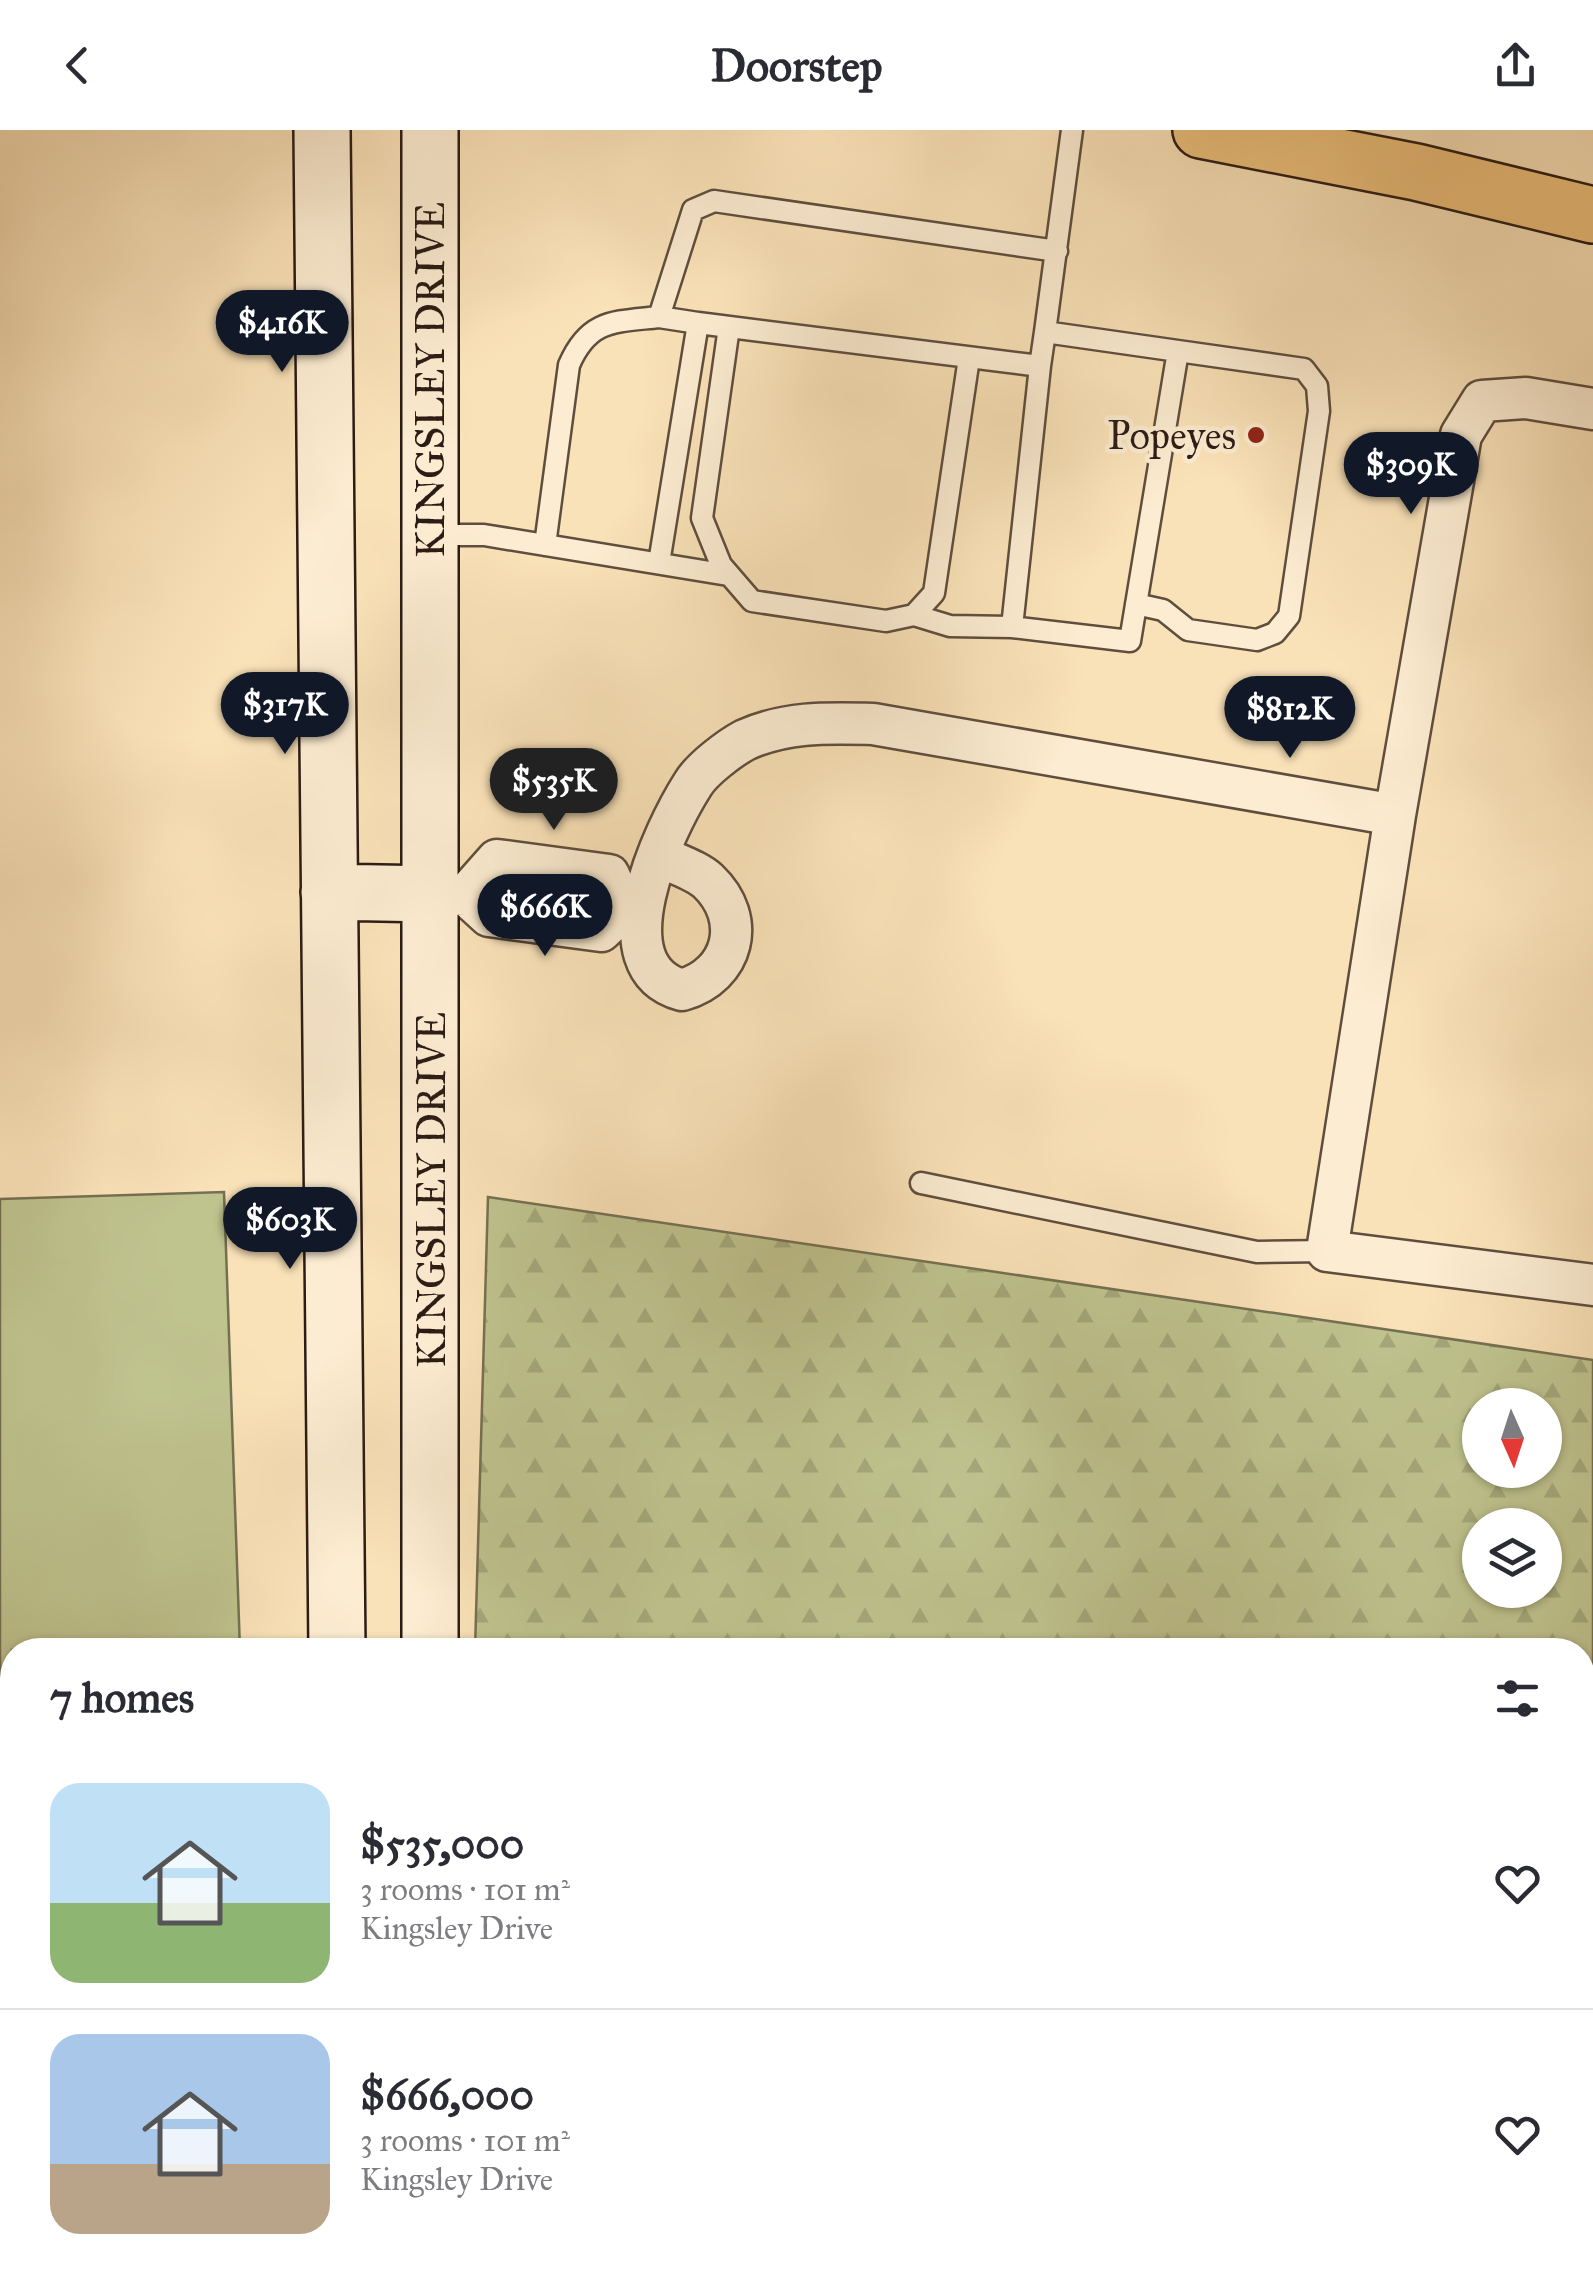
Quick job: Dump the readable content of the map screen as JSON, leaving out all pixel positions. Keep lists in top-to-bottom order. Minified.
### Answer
{"streets":{"street":["KINGSLEY DRIVE"]},"places":["Popeyes"],"north":"bottom","page":{"header":"Doorstep","price":["$416K","$309K","$317K","$812K","$535K","$666K","$603K"],"heading":"7 homes","list":[{"name":"$535,000","note":"3 rooms · 101 m² · Kingsley Drive"},{"name":"$666,000","note":"3 rooms · 101 m² · Kingsley Drive"}]}}
